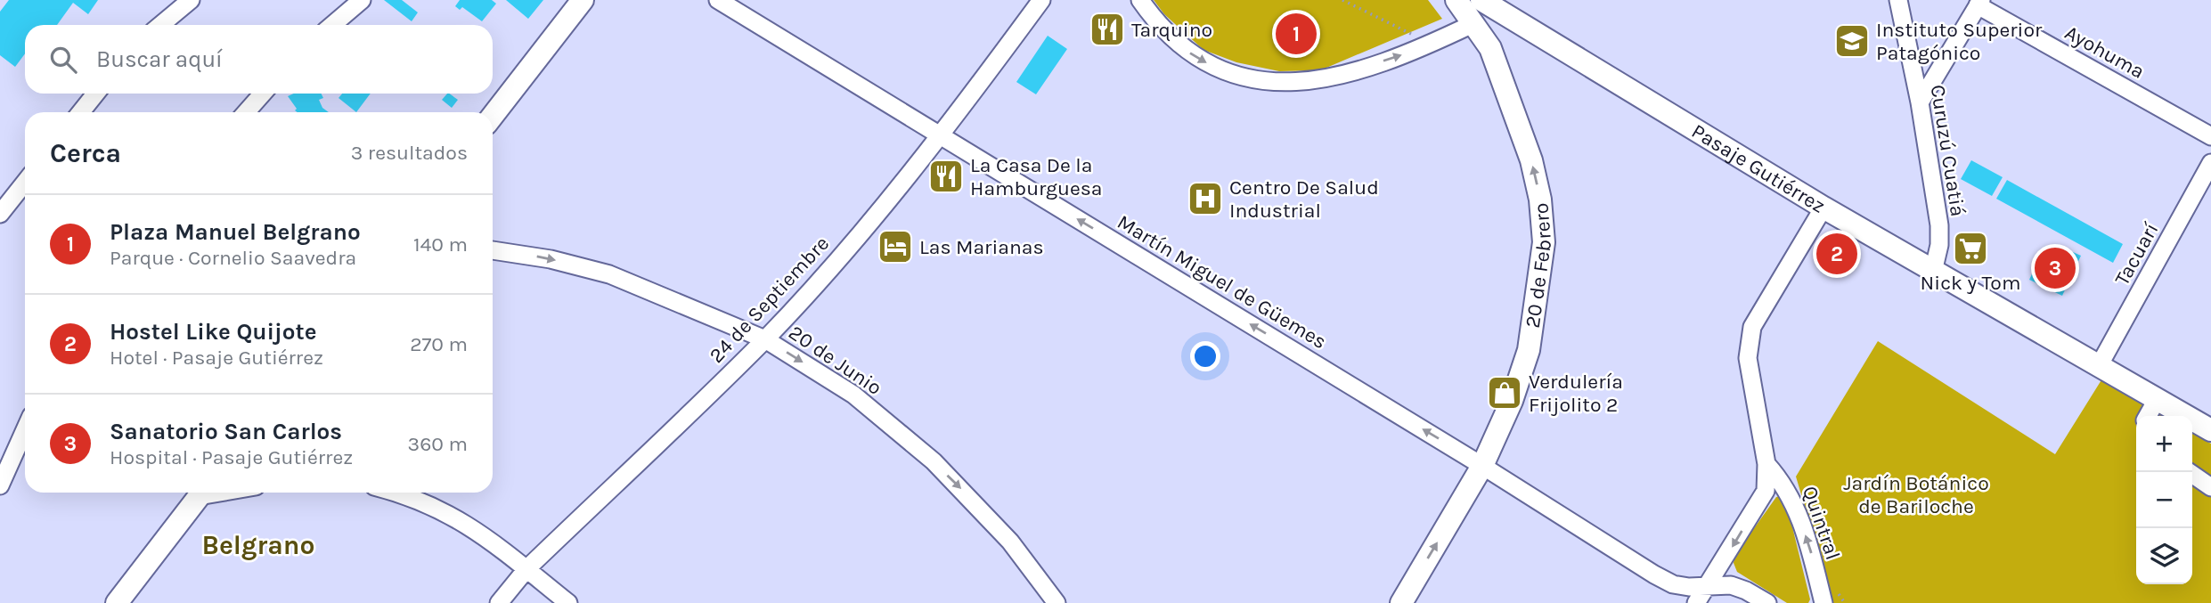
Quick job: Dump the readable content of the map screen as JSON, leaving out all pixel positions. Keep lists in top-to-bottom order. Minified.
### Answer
{"streets":{"main road":["Pasaje Gutiérrez","20 de Febrero"],"street":["Ayohuma","Curuzú Cuatiá","Tacuarí","Martín Miguel de Güemes","24 de Septiembre","20 de Junio","Quintral"]},"crossings":[["Curuzú Cuatiá","Pasaje Gutiérrez"],["Pasaje Gutiérrez","Tacuarí"],["20 de Febrero","Martín Miguel de Güemes"],["Martín Miguel de Güemes","24 de Septiembre"],["24 de Septiembre","20 de Junio"]],"one_way":["20 de Febrero","Martín Miguel de Güemes","20 de Junio","Quintral"],"districts":["Belgrano"],"parks":["Jardín Botánico de Bariloche"],"places":{"restaurant":["Tarquino","La Casa De la Hamburguesa"],"school or university":["Instituto Superior Patagónico"],"hospital":["Centro De Salud Industrial"],"hotel":["Las Marianas"],"supermarket":["Nick y Tom"],"shop":["Verdulería Frijolito 2"]},"page":{"pins":["1","2","3"],"search":"Buscar aquí","heading":["Cerca","3 resultados"],"list":[{"mark":"1","name":"Plaza Manuel Belgrano","note":"Parque · Cornelio Saavedra","value":"140 m"},{"mark":"2","name":"Hostel Like Quijote","note":"Hotel · Pasaje Gutiérrez","value":"270 m"},{"mark":"3","name":"Sanatorio San Carlos","note":"Hospital · Pasaje Gutiérrez","value":"360 m"}],"map_buttons":["+","−"]}}
